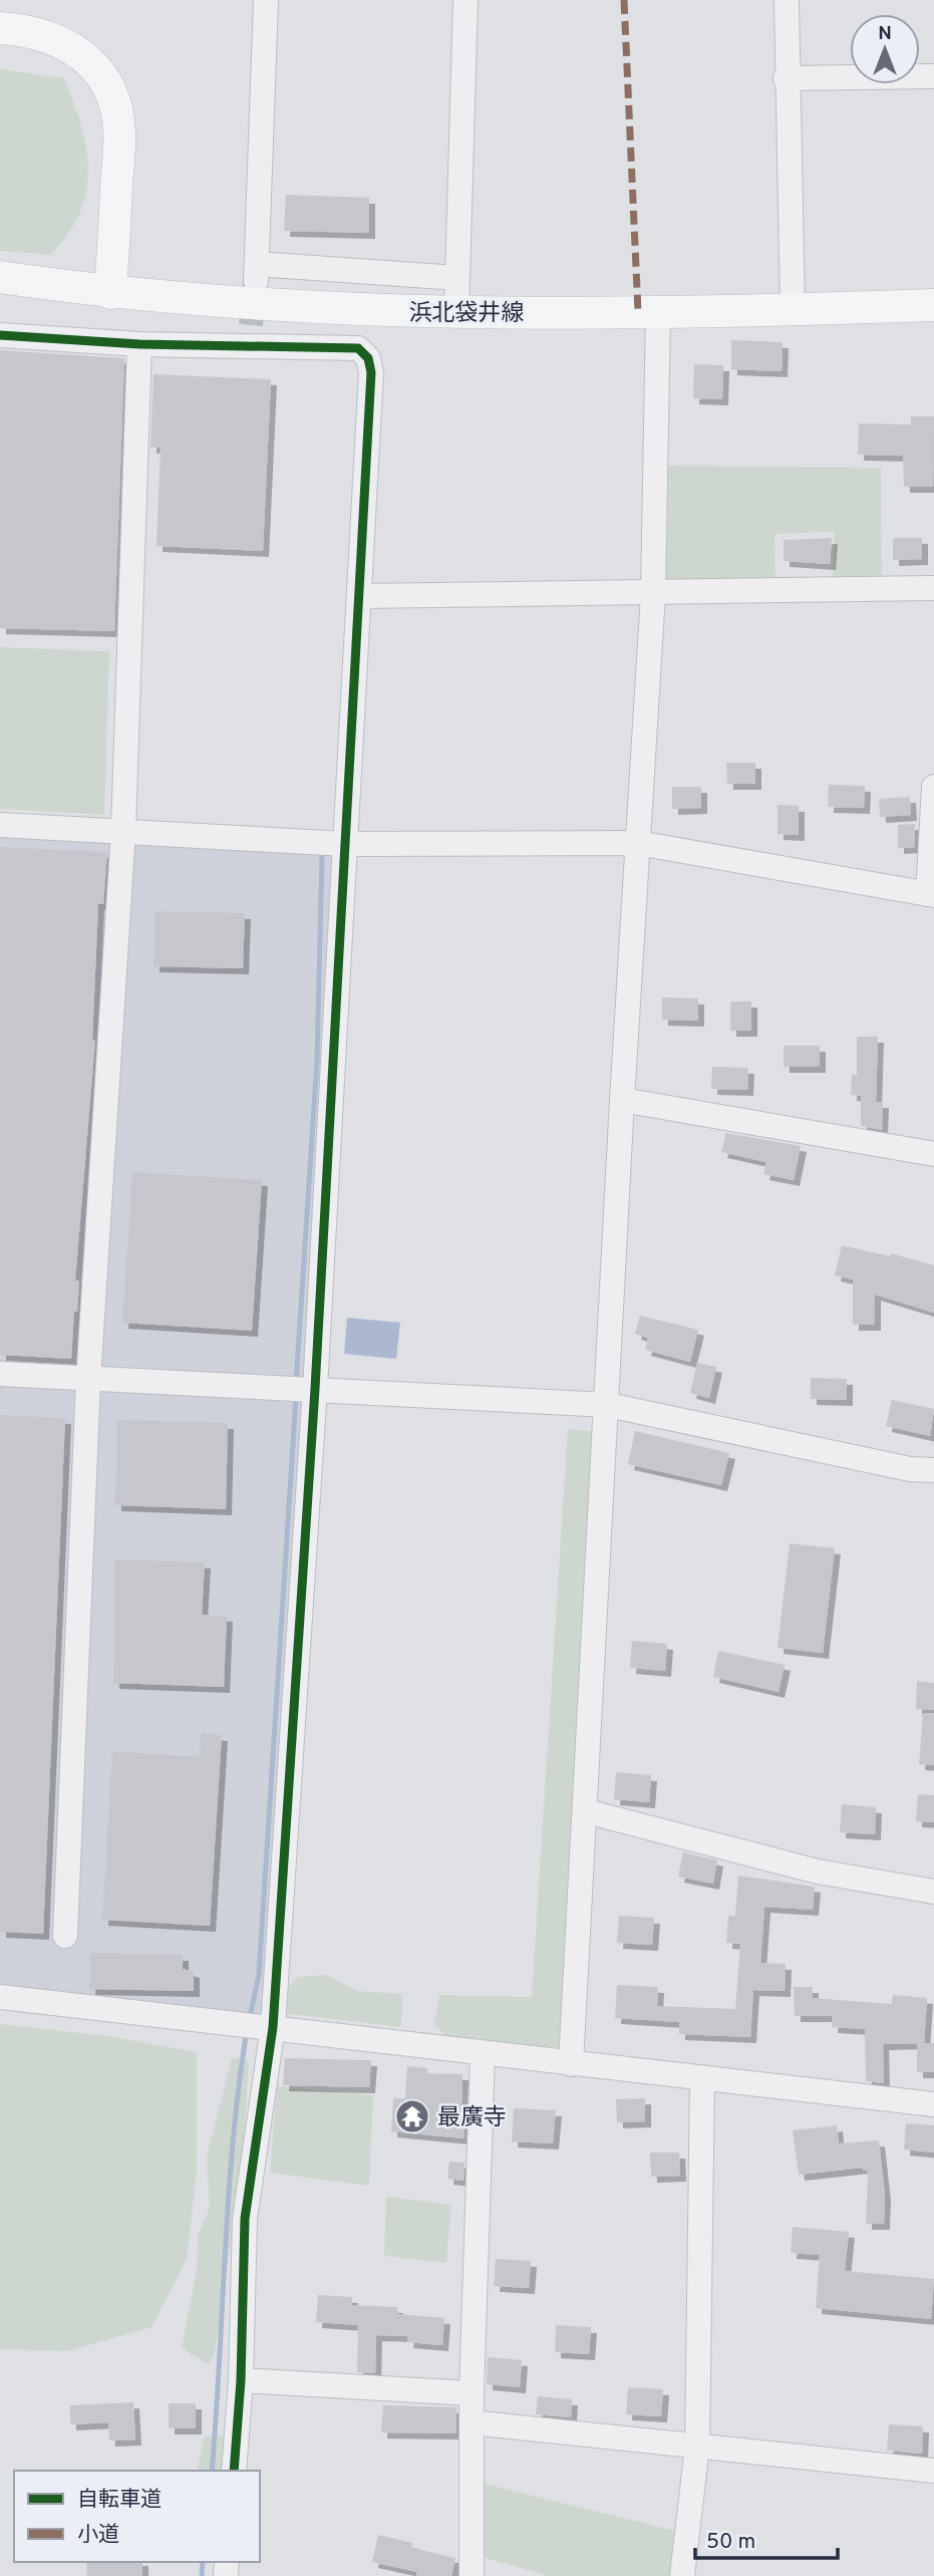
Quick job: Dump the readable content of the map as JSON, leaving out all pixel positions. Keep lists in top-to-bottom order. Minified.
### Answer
{"streets":{"main road":["浜北袋井線"]},"places":{"temple":["最廣寺"]},"legend":["自転車道","小道"],"scale_bar":"50 m","north":"top"}
